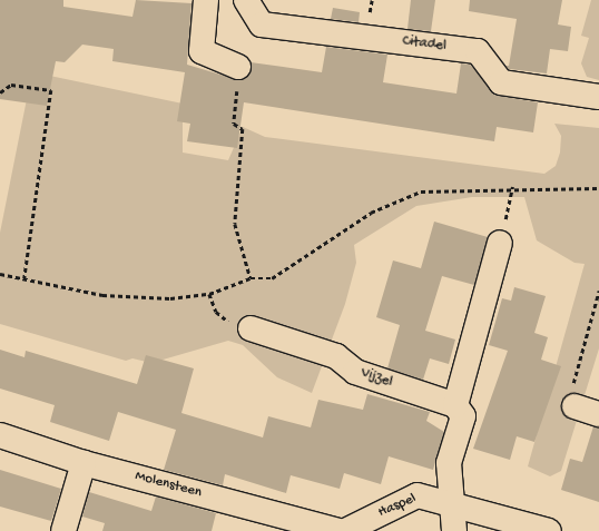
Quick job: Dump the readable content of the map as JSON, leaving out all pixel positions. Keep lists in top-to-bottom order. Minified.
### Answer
{"streets":{"street":["Citadel","Vijzel","Molensteen","Haspel"]}}
